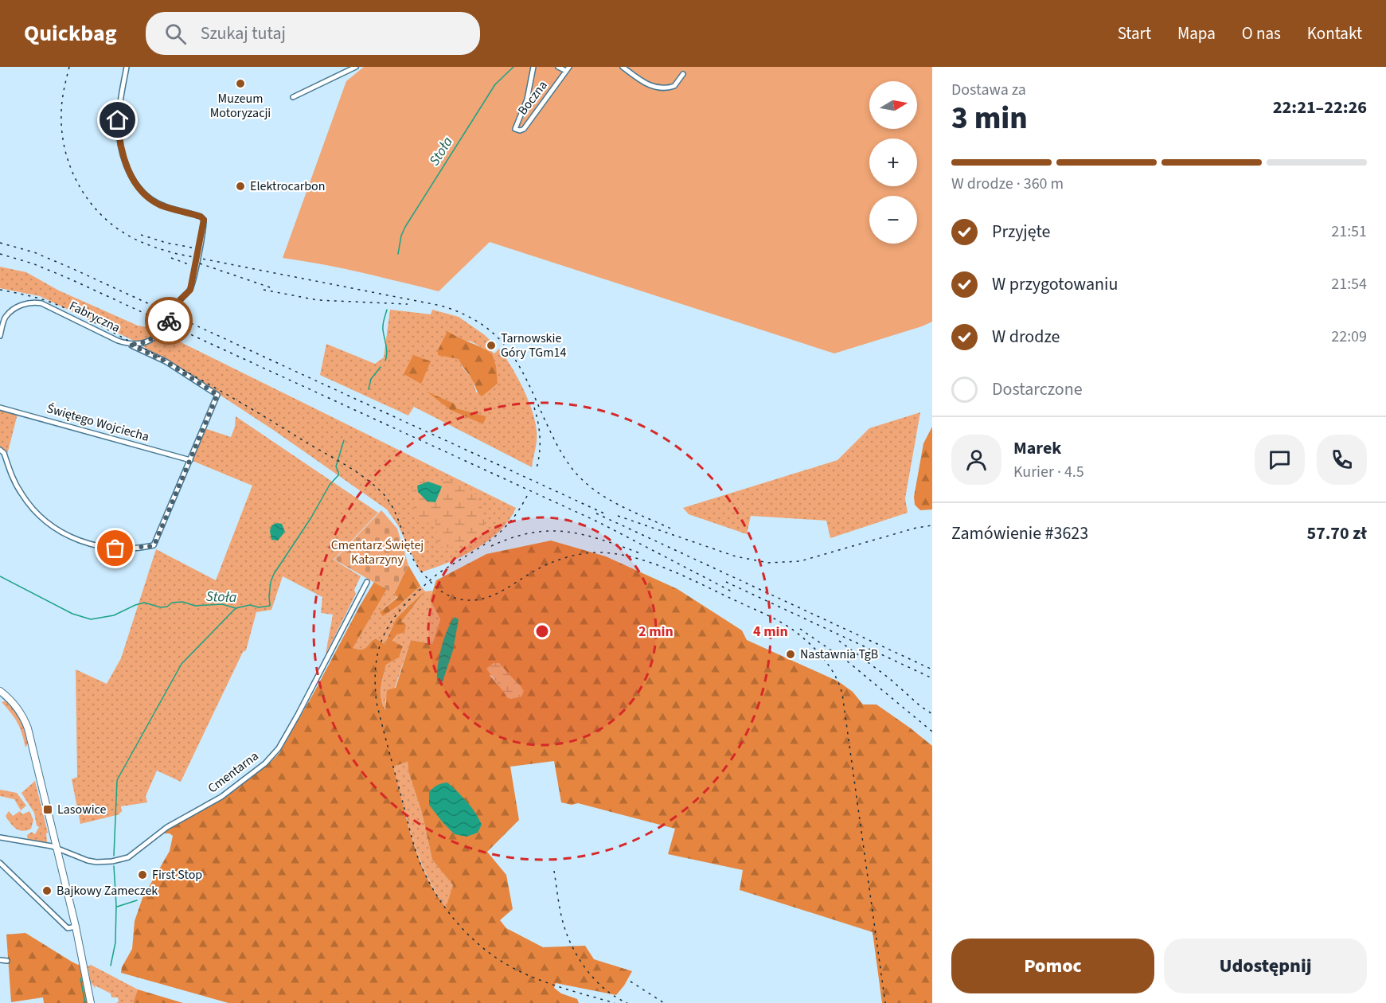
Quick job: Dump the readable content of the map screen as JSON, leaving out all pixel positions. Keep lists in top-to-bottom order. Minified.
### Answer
{"streets":{"street":["Boczna","Fabryczna","Świętego Wojciecha","Cmentarna"]},"water":["Stoła"],"parks":["Cmentarz Świętej Katarzyny"],"places":{"other":["Muzeum Motoryzacji","Elektrocarbon","Tarnowskie Góry TGm14","Nastawnia TgB","First Stop","Bajkowy Zameczek"],"transit":["Lasowice"]},"north":"right","page":{"header":"Quickbag","search":"Szukaj tutaj","nav":["Start","Mapa","O nas","Kontakt"],"heading":["3 min","Dostawa za","22:21–22:26"],"panel":["Marek","Kurier · 4.5","Zamówienie #3623","57.70 zł"],"map_buttons":["+","−"],"bar":"W drodze · 360 m","list":[["Przyjęte","21:51"],["W przygotowaniu","21:54"],["W drodze","22:09"],"Dostarczone"],"buttons":["Pomoc","Udostępnij"]},"rings":["2 min","4 min"]}
